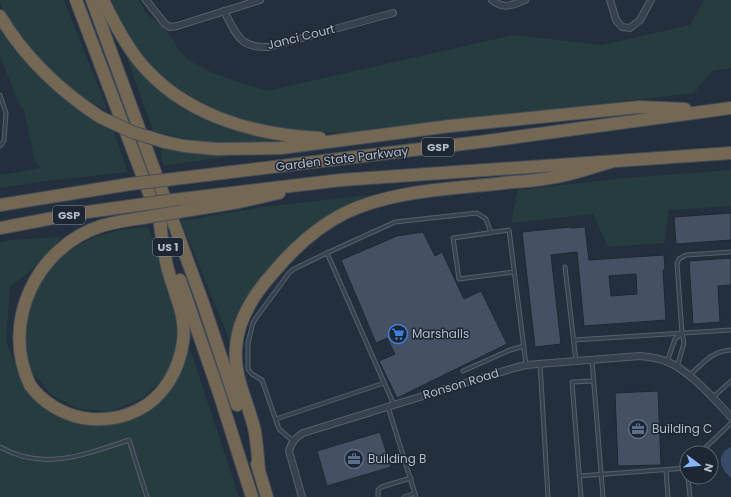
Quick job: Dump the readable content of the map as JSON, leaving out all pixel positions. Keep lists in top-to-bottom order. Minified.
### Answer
{"streets":{"highway":["GSP","Garden State Parkway","US 1"],"street":["Janci Court","Ronson Road"]},"places":{"supermarket":["Marshalls"],"office":["Building C","Building B"]},"north":"right"}
